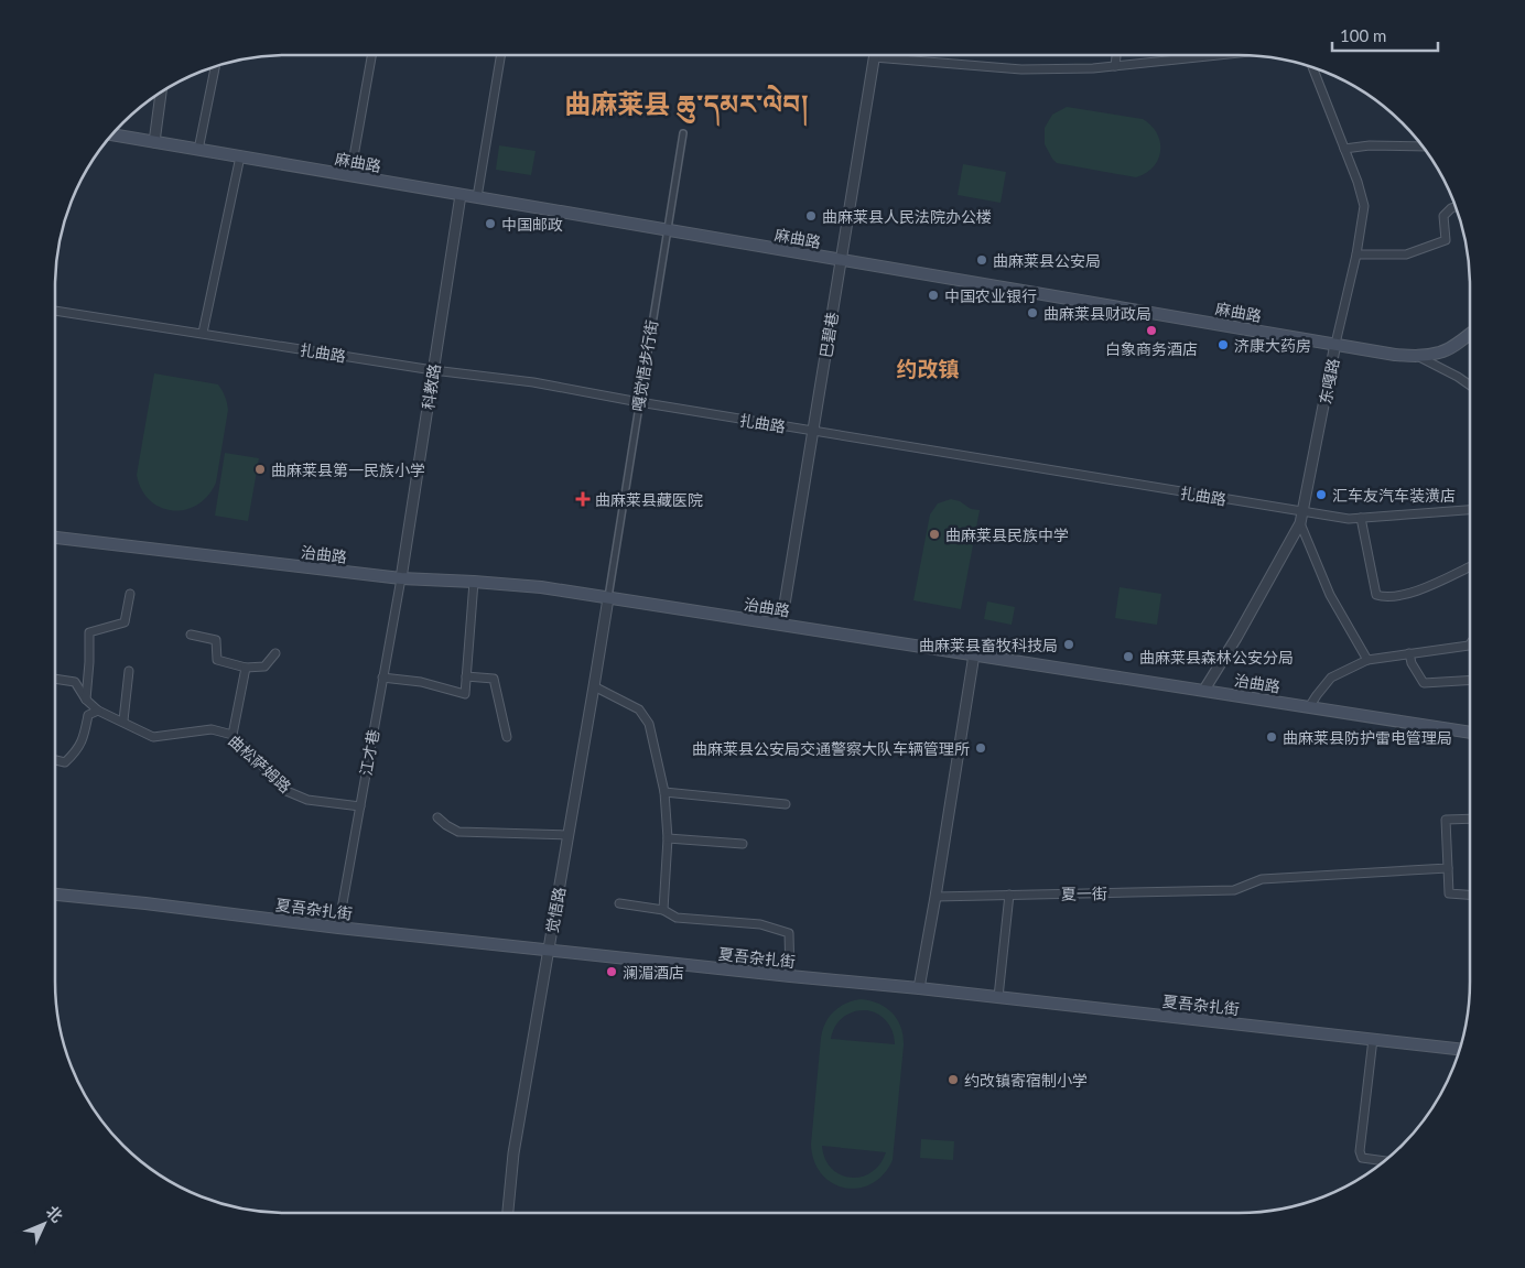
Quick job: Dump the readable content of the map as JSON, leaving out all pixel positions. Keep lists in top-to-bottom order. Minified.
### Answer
{"streets":{"main road":["麻曲路","治曲路","夏吾杂扎街"],"street":["巴碧巷","扎曲路","嘎觉悟步行街","东嘎路","科教路","江才巷","曲松萨姆路","夏一街","觉悟路"]},"crossings":[["麻曲路","巴碧巷"],["麻曲路","嘎觉悟步行街"],["麻曲路","东嘎路"],["麻曲路","科教路"],["巴碧巷","扎曲路"],["巴碧巷","治曲路"],["扎曲路","嘎觉悟步行街"],["扎曲路","东嘎路"],["扎曲路","科教路"],["嘎觉悟步行街","治曲路"],["嘎觉悟步行街","觉悟路"],["东嘎路","治曲路"],["科教路","治曲路"],["科教路","江才巷"],["治曲路","江才巷"],["治曲路","觉悟路"],["江才巷","曲松萨姆路"],["江才巷","夏吾杂扎街"],["夏吾杂扎街","觉悟路"]],"districts":["曲麻莱县 ཆུ་དམར་ལེབ།","约改镇"],"places":{"other":["曲麻莱县人民法院办公楼","中国邮政","曲麻莱县公安局","中国农业银行","曲麻莱县财政局","白象商务酒店","济康大药房","曲麻莱县第一民族小学","汇车友汽车装潢店","曲麻莱县民族中学","曲麻莱县畜牧科技局","曲麻莱县森林公安分局","曲麻莱县防护雷电管理局","曲麻莱县公安局交通警察大队车辆管理所","澜湄酒店","约改镇寄宿制小学"],"health":["曲麻莱县藏医院"]},"scale_bar":"100 m","north":"top right"}
